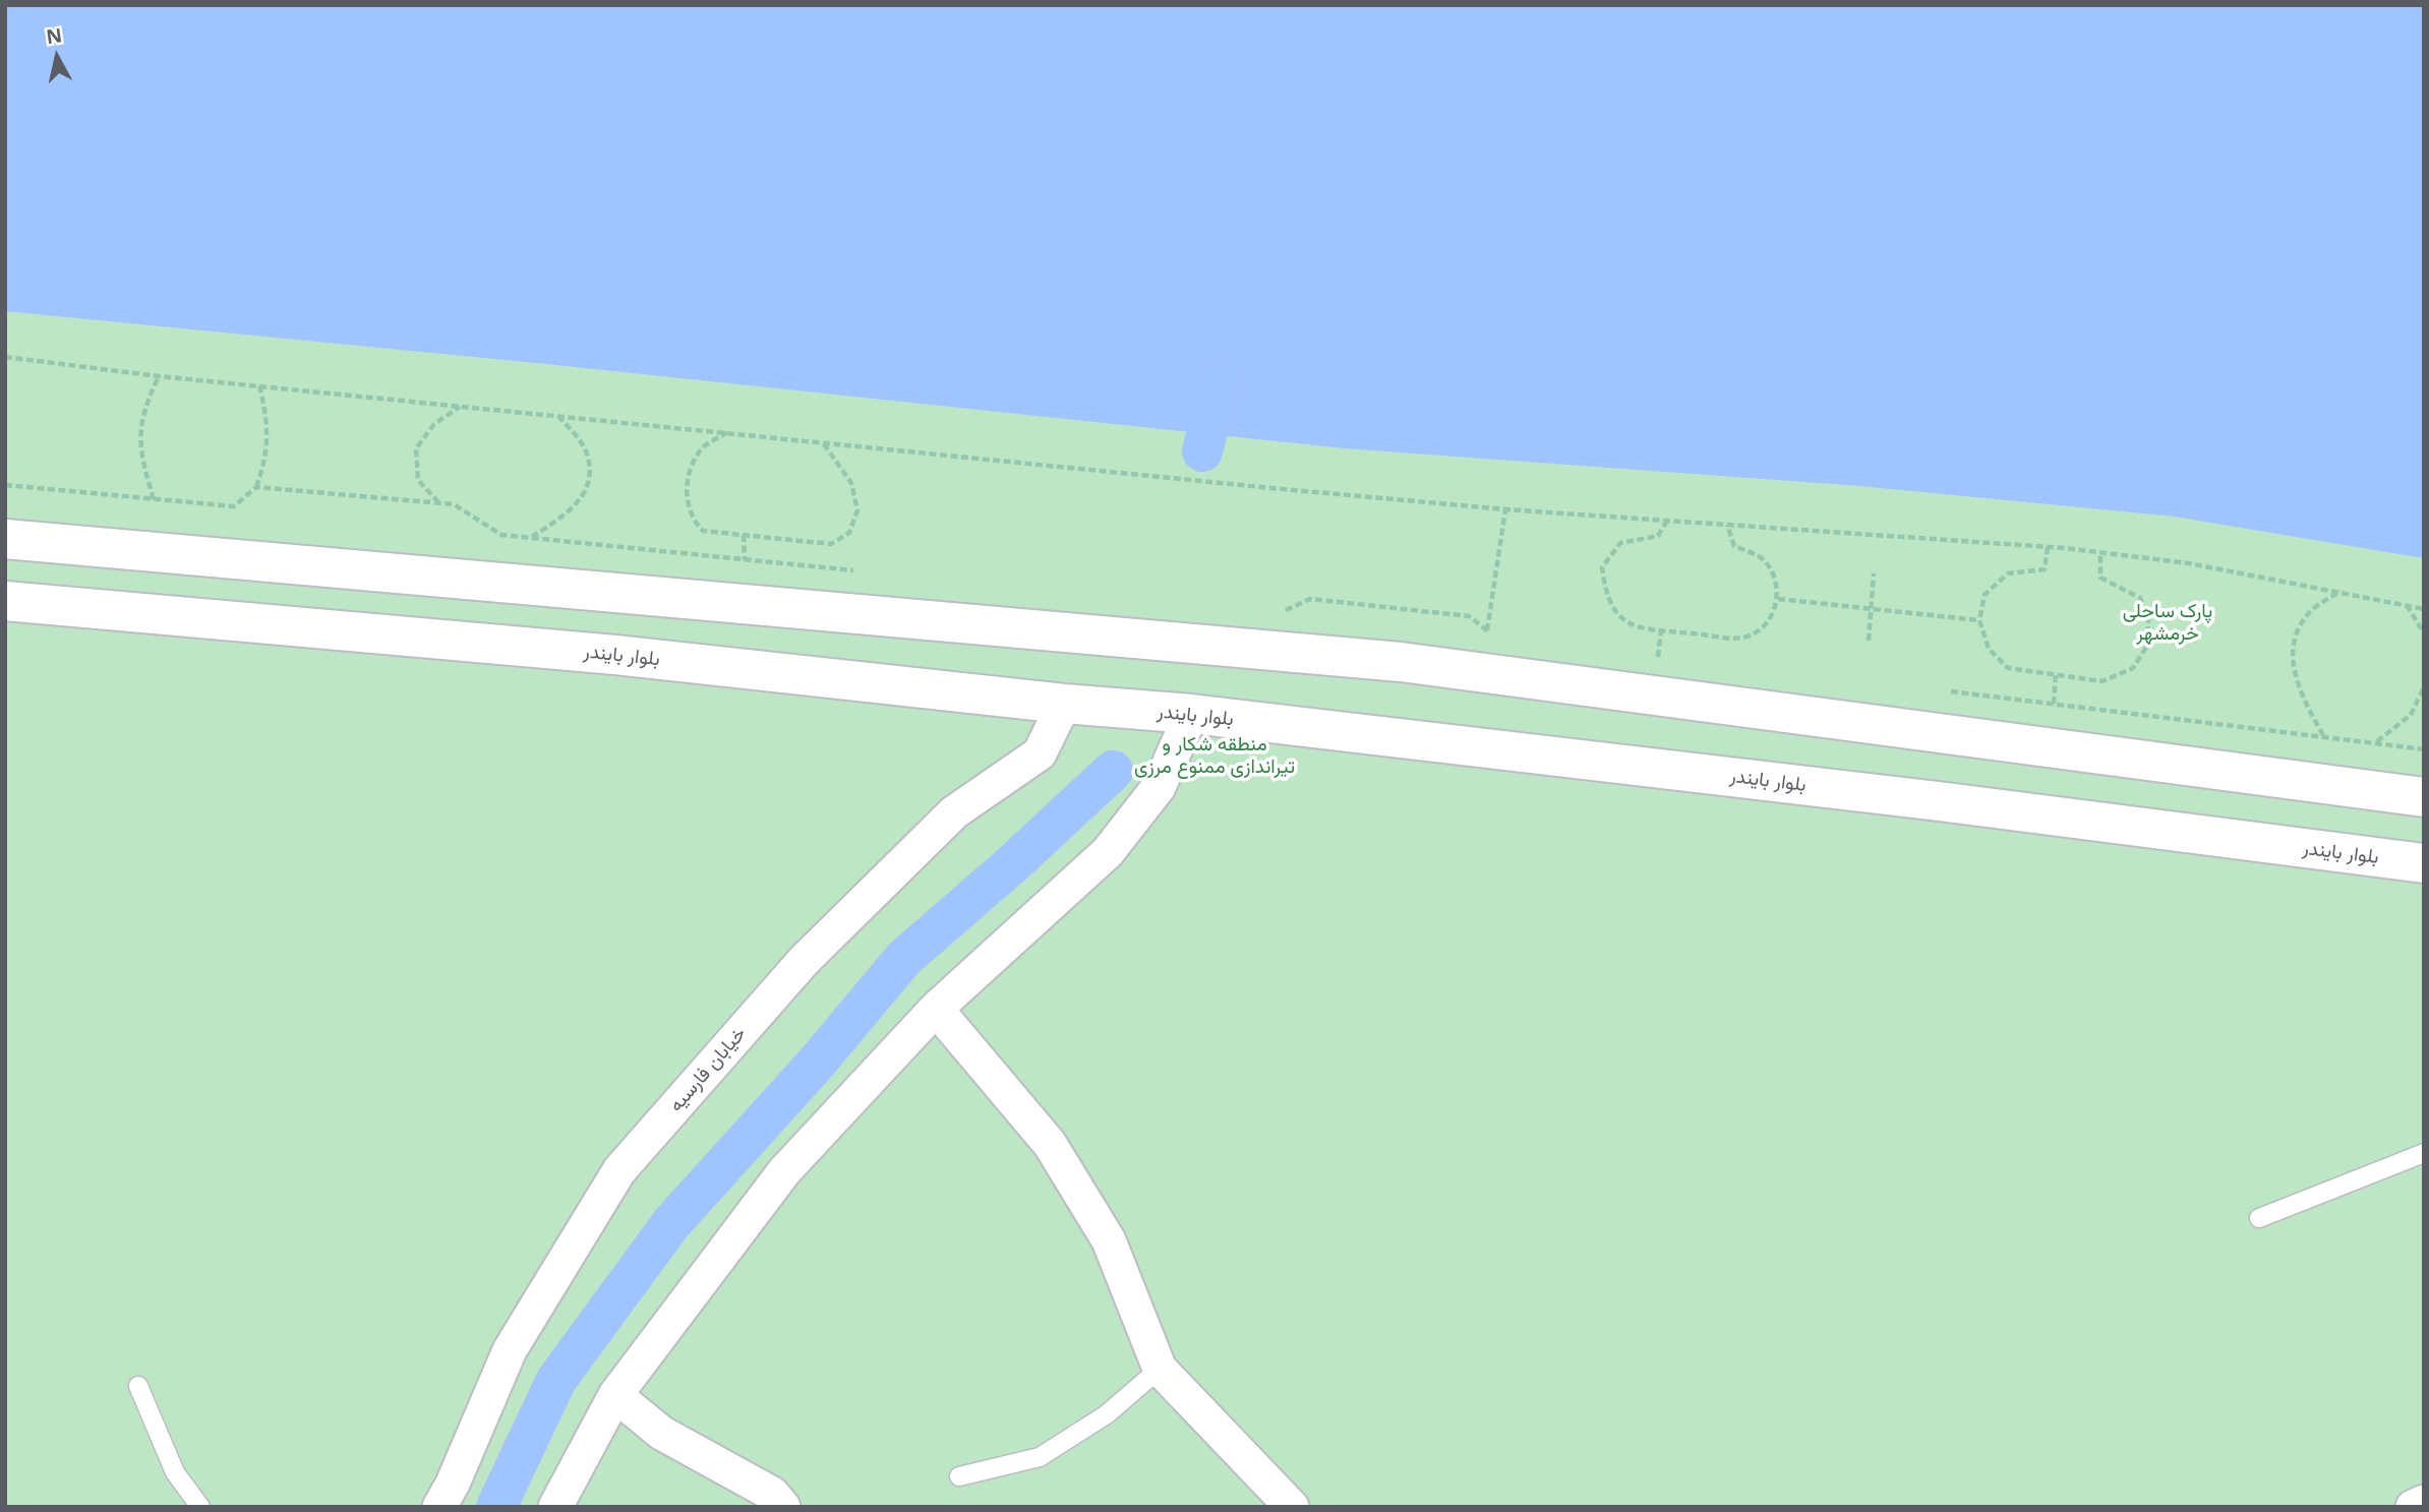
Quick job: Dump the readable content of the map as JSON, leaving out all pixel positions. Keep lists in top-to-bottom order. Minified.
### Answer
{"streets":{"street":["بلوار بایندر","خیابان فارسیه"]},"crossings":[["بلوار بایندر","خیابان فارسیه"]],"parks":["پارک ساحلی خرمشهر","منطقه شکار و تیراندازی ممنوع مرزی"],"north":"top"}
